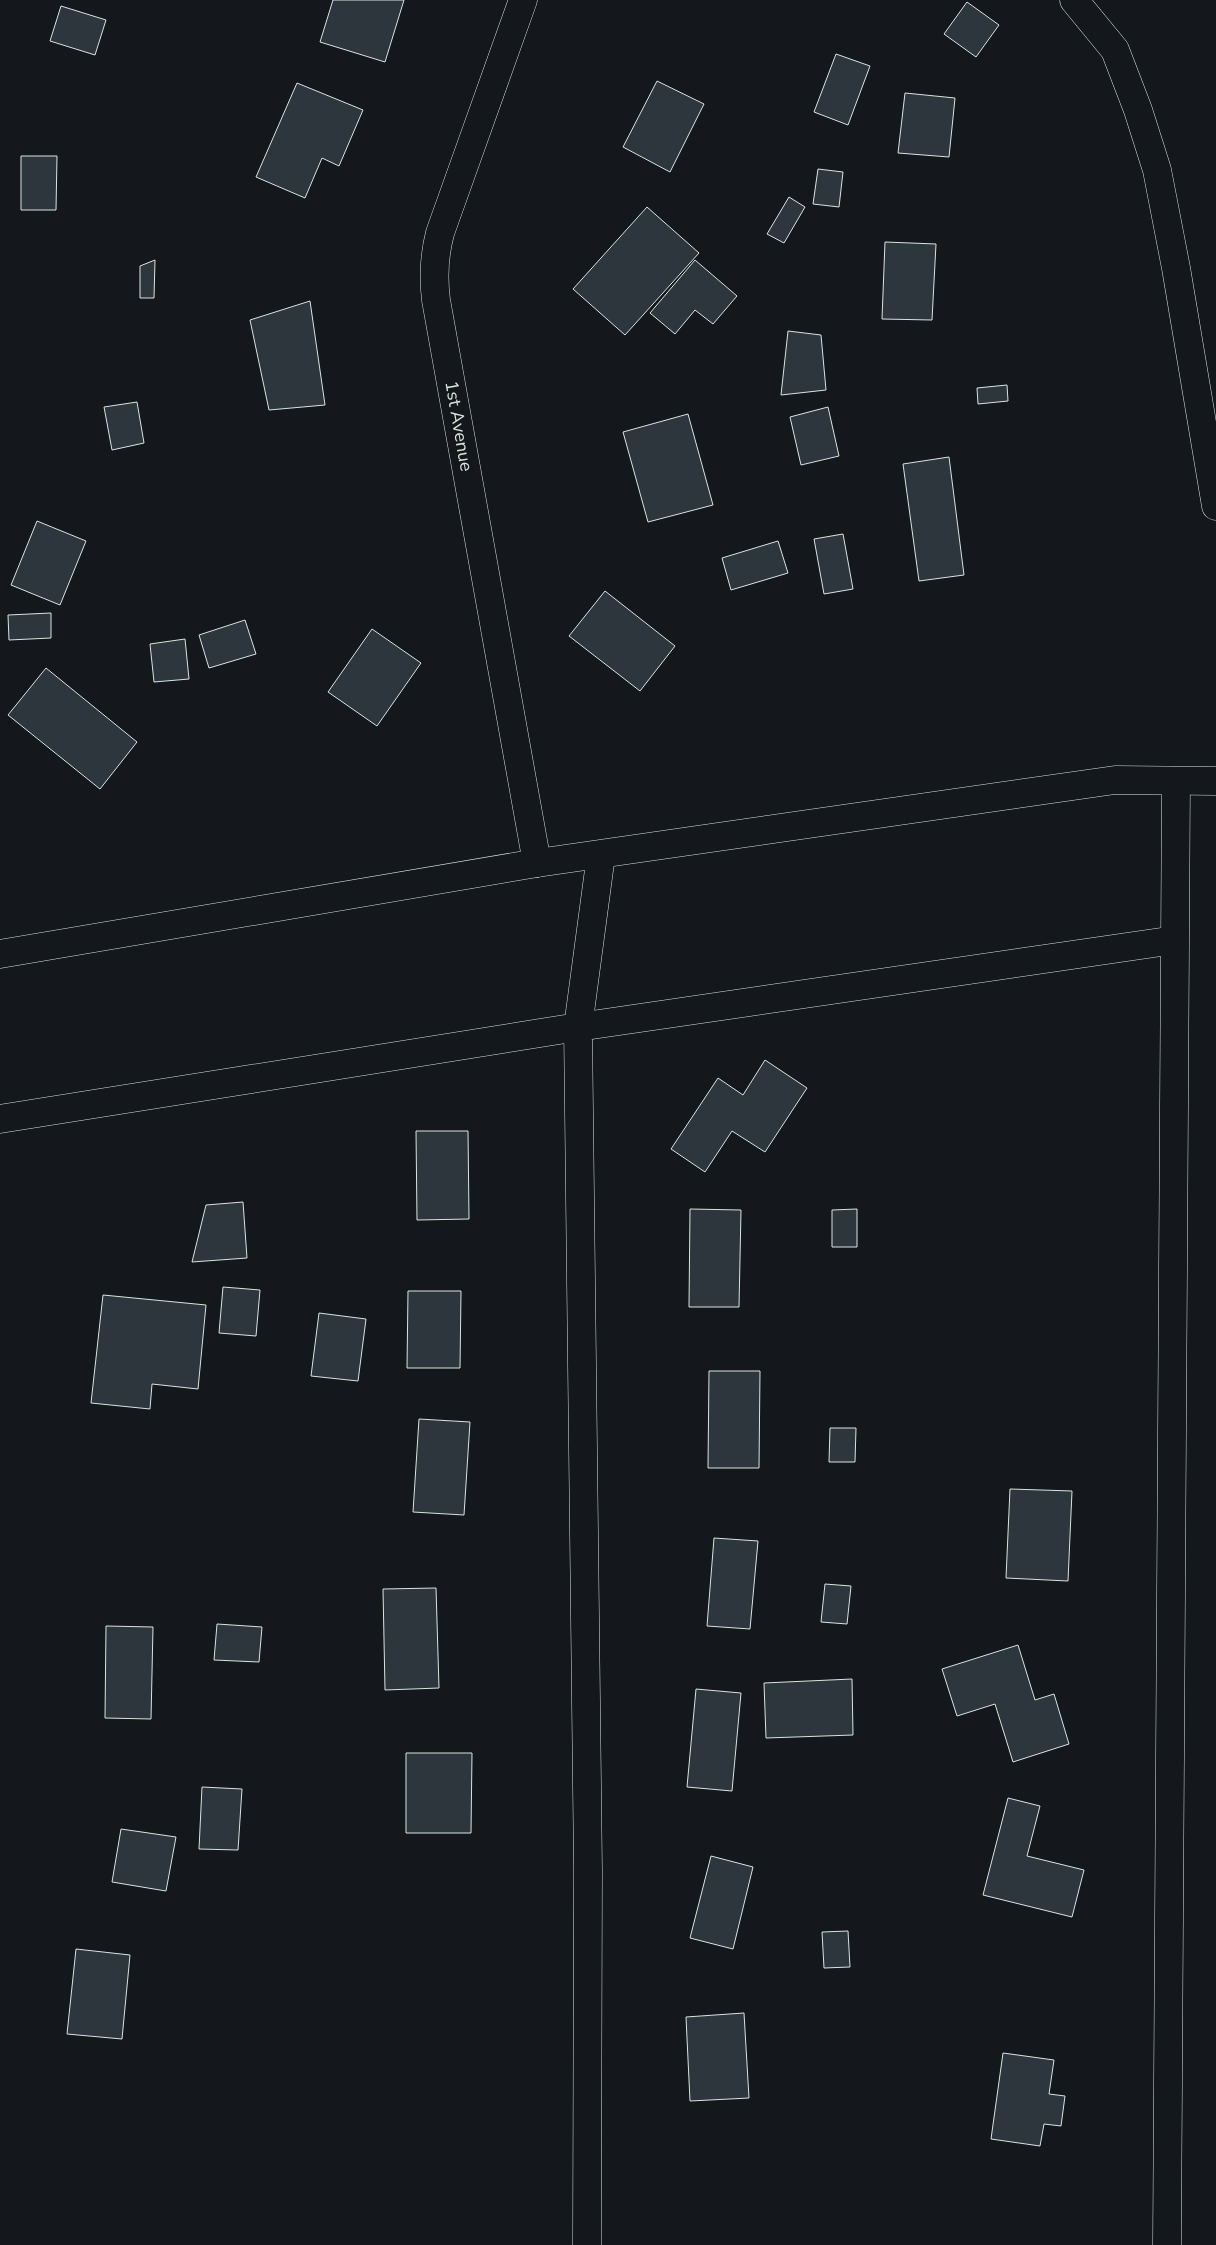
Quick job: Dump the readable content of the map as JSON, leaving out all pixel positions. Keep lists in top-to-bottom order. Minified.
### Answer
{"streets":{"street":["1st Avenue"]}}
